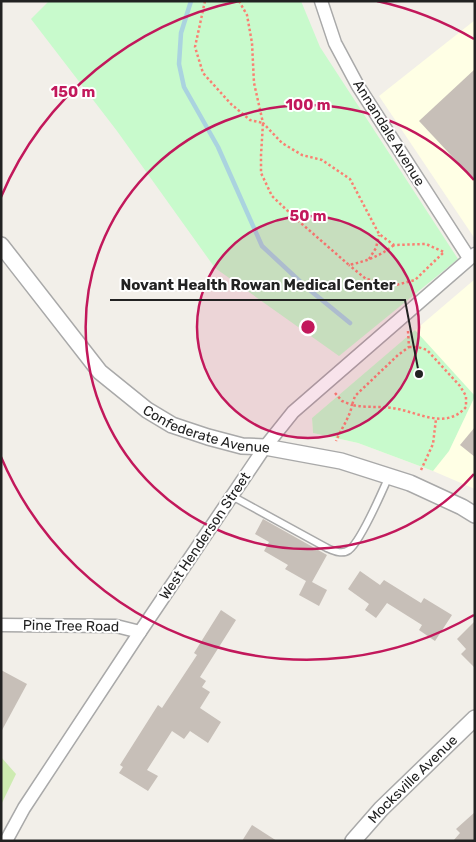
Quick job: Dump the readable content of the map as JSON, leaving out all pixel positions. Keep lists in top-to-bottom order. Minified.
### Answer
{"streets":{"street":["Annandale Avenue","Confederate Avenue","West Henderson Street","Pine Tree Road","Mocksville Avenue"]},"crossings":[["Annandale Avenue","West Henderson Street"],["Confederate Avenue","West Henderson Street"],["West Henderson Street","Pine Tree Road"]],"places":["Novant Health Rowan Medical Center"],"rings":["150 m","100 m","50 m"]}
